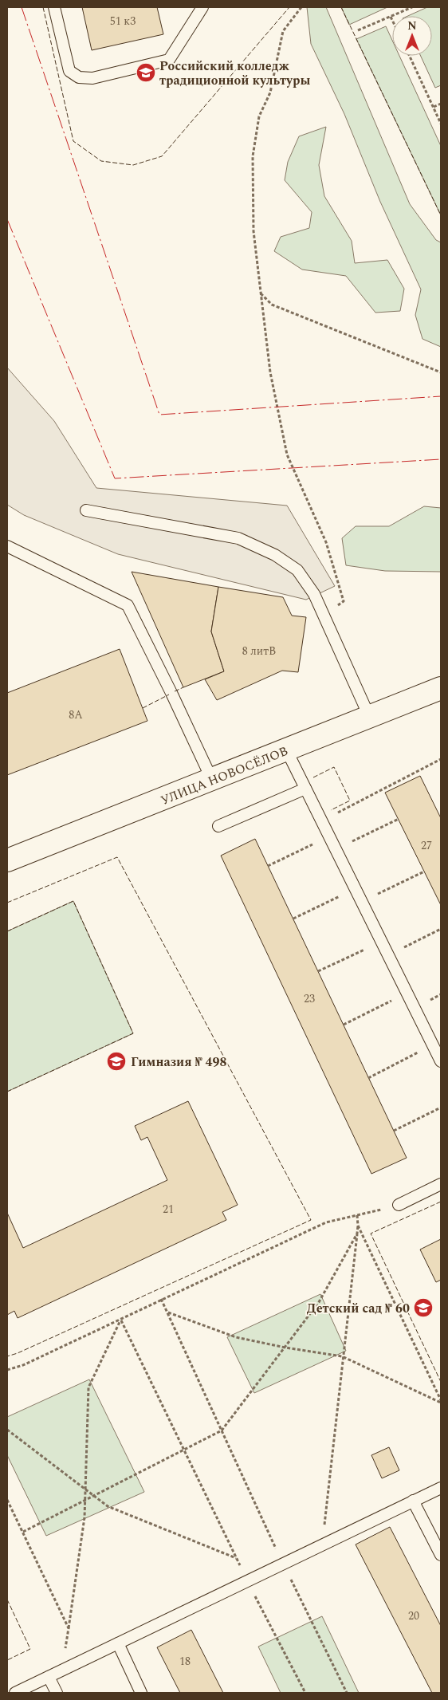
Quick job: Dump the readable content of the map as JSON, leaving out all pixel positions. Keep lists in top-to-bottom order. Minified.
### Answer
{"streets":{"street":["УЛИЦА НОВОСЁЛОВ"]},"places":{"school or university":["Российский колледж традиционной культуры","Гимназия № 498","Детский сад № 60"]},"house_numbers":["51 к3","8 литВ","8А","27","23","21","20","18"],"north":"top"}
